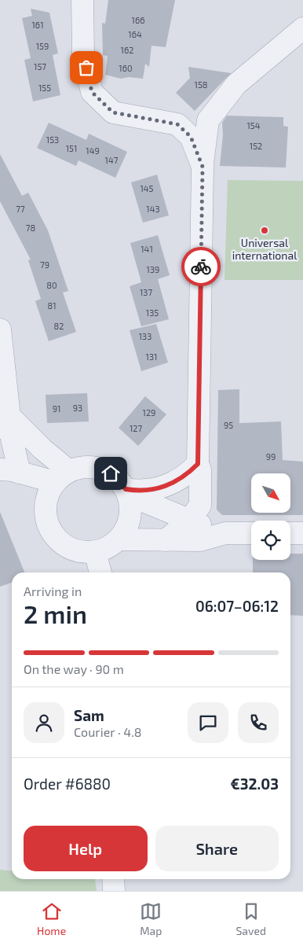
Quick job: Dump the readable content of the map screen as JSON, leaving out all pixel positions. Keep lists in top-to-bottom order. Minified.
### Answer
{"places":["Universal international"],"house_numbers":["166","161","164","159","162","157","160","158","155","154","153","152","151","149","147","145","77","143","78","141","79","139","80","137","81","135","82","133","131","93","91","129","95","127","99"],"north":"bottom right","page":{"heading":["2 min","Arriving in","06:07–06:12"],"panel":["Sam","Courier · 4.8","Order #6880","€32.03"],"bar":"On the way · 90 m","buttons":["Help","Share"],"tabs":["Home","Map","Saved"]}}
